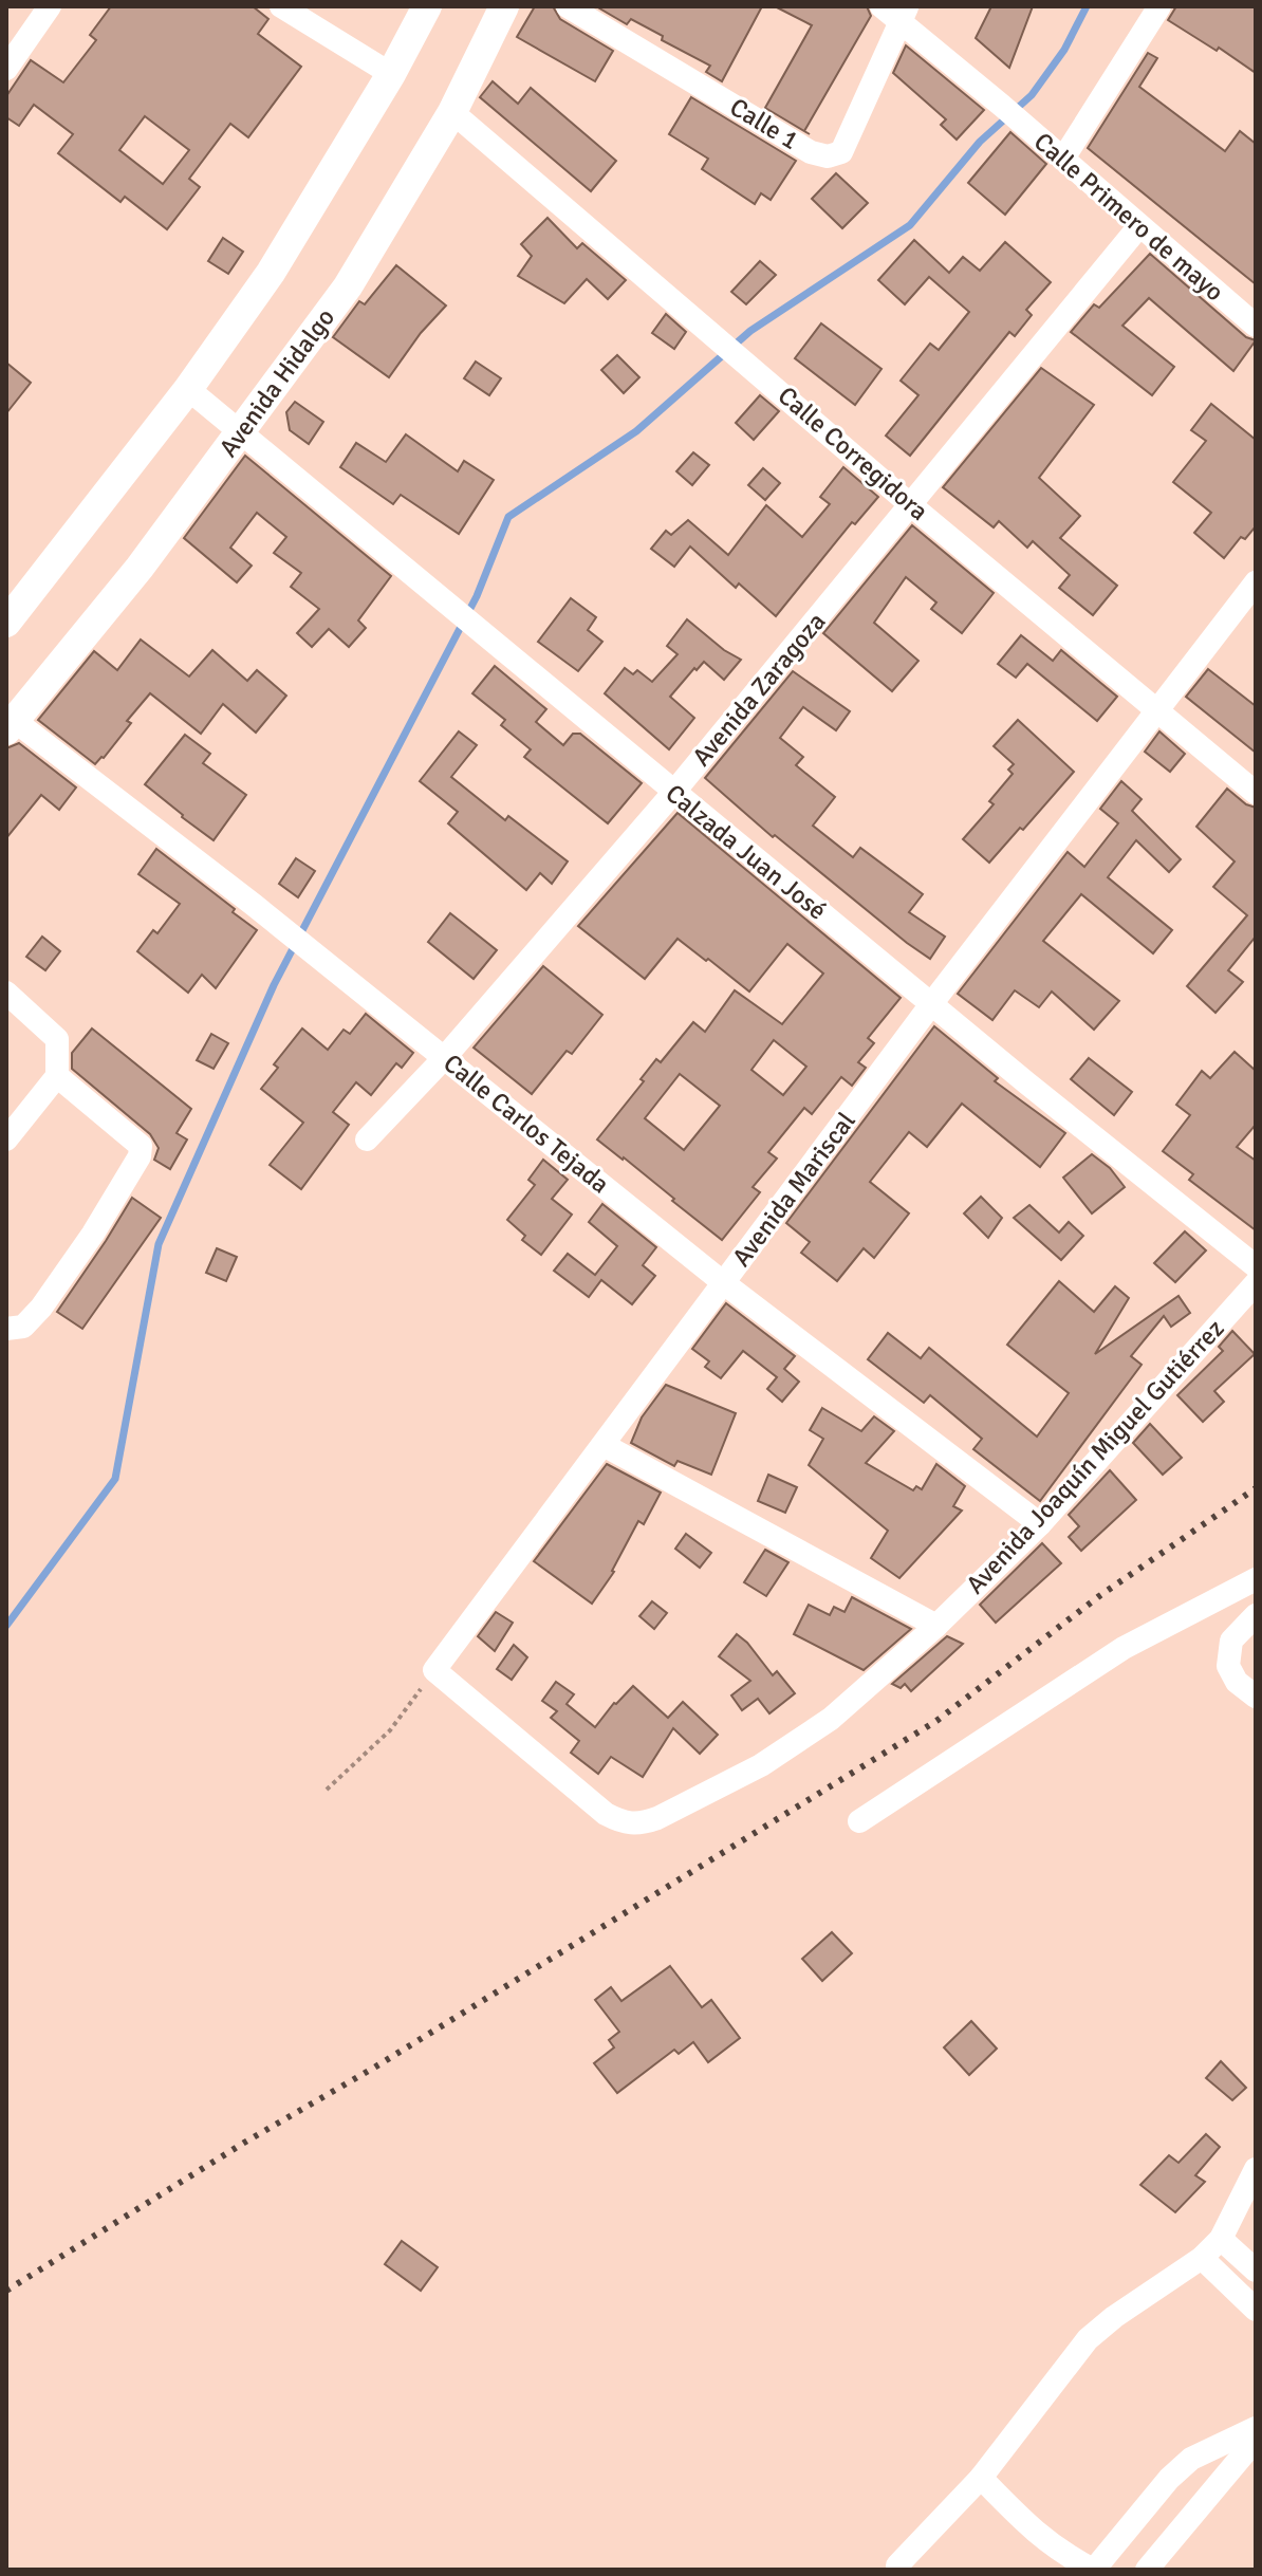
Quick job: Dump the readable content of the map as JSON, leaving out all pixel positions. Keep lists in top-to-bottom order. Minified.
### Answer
{"streets":{"main road":["Avenida Hidalgo"],"street":["Calle 1","Calle Primero de mayo","Calle Corregidora","Avenida Zaragoza","Calzada Juan José","Calle Carlos Tejada","Avenida Mariscal","Avenida Joaquín Miguel Gutiérrez"]},"crossings":[["Calle 1","Calle Primero de mayo"],["Calle Primero de mayo","Avenida Zaragoza"],["Avenida Hidalgo","Calle Corregidora"],["Avenida Hidalgo","Calzada Juan José"],["Avenida Hidalgo","Calle Carlos Tejada"],["Calle Corregidora","Avenida Zaragoza"],["Calle Corregidora","Avenida Mariscal"],["Avenida Zaragoza","Calzada Juan José"],["Avenida Zaragoza","Calle Carlos Tejada"],["Calzada Juan José","Avenida Mariscal"],["Calle Carlos Tejada","Avenida Mariscal"],["Calle Carlos Tejada","Avenida Joaquín Miguel Gutiérrez"],["Avenida Mariscal","Avenida Joaquín Miguel Gutiérrez"]]}
